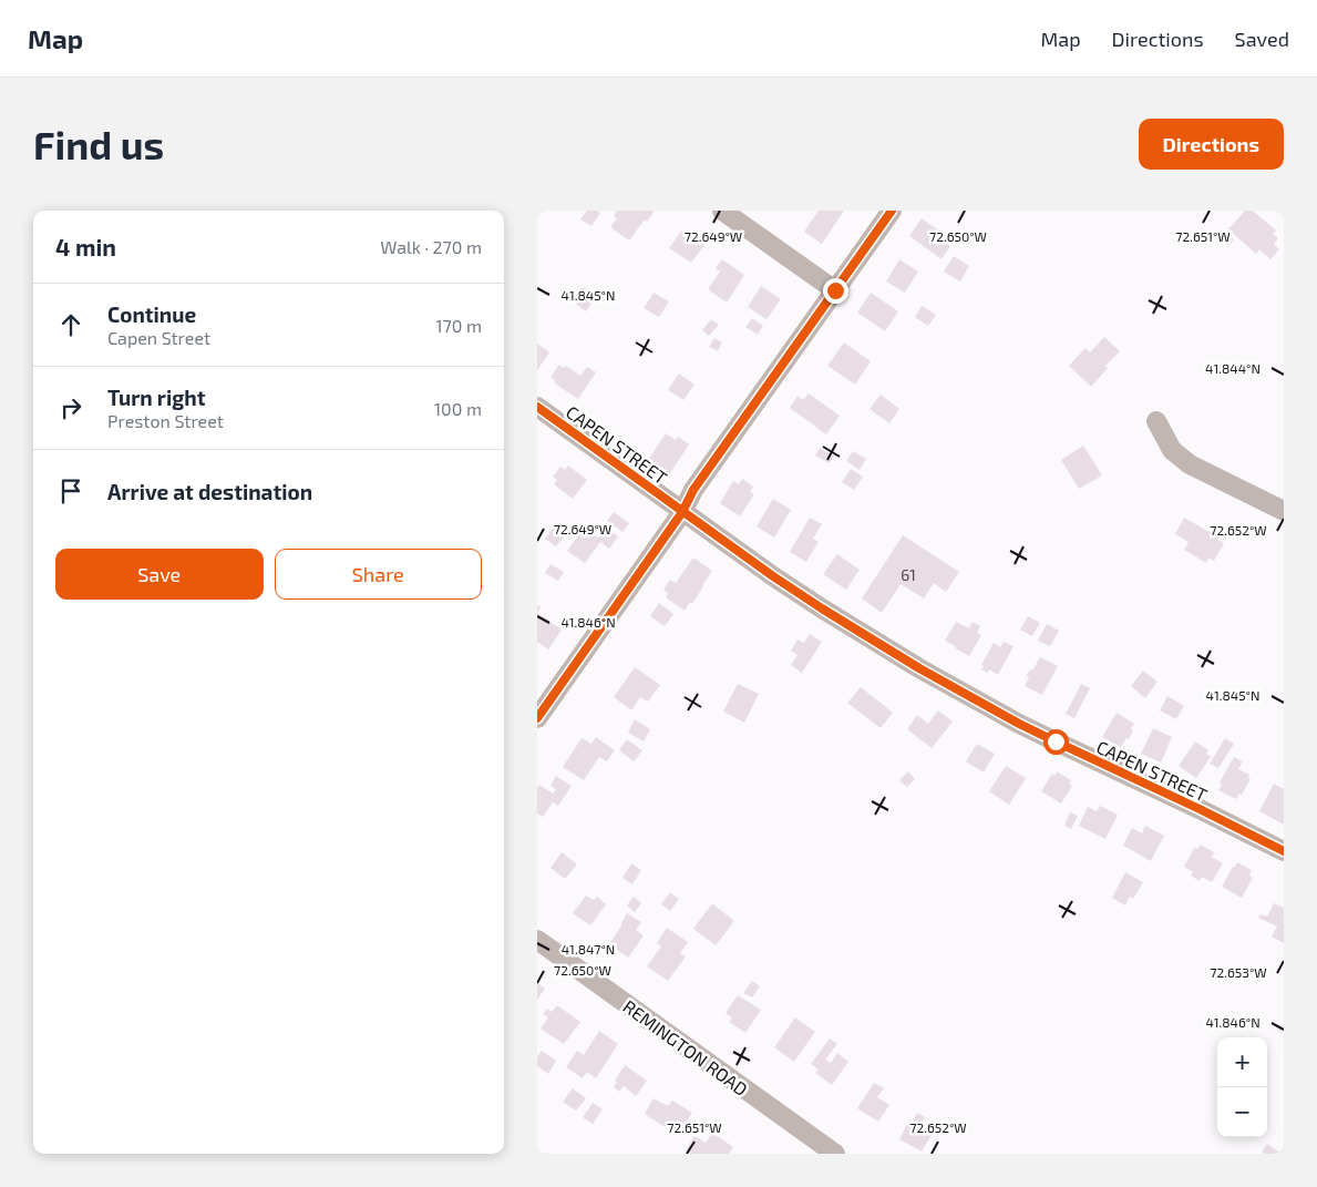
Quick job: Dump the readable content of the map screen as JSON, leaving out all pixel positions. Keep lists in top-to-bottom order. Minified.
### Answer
{"streets":{"street":["CAPEN STREET","REMINGTON ROAD"]},"house_numbers":["61"],"page":{"header":"Map","nav":["Map","Directions","Saved"],"buttons":["Directions",["Save","Share"]],"title":"Find us","heading":["4 min","Walk · 270 m"],"list":[["Continue","Capen Street","170 m"],["Turn right","Preston Street","100 m"],"Arrive at destination"],"map_buttons":["+","−"]},"coordinates":["72.649°W","72.650°W","72.651°W","41.845°N","41.844°N","72.652°W","41.846°N","41.847°N","72.653°W"]}
